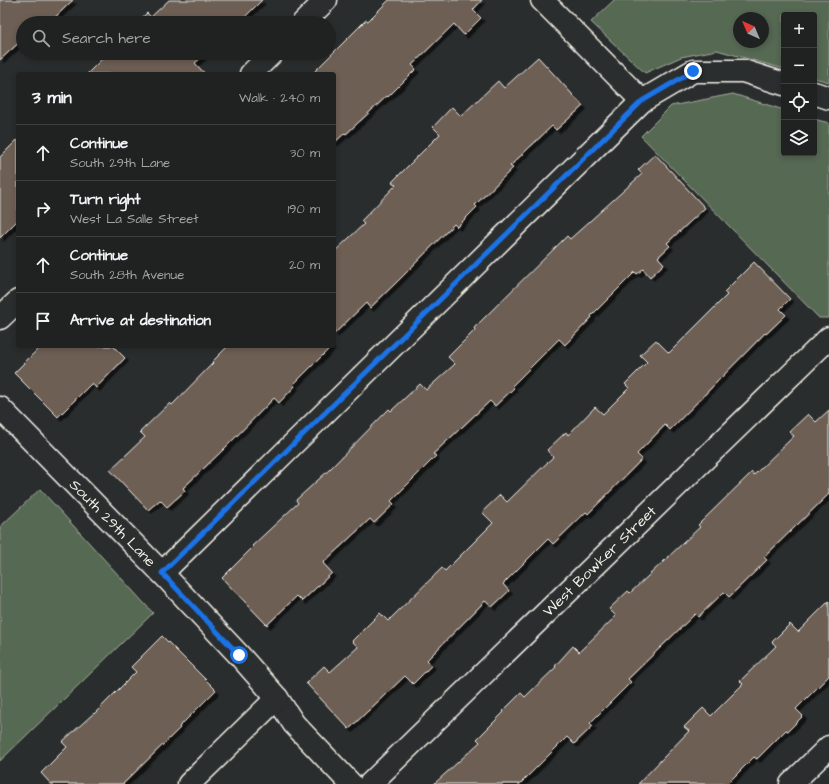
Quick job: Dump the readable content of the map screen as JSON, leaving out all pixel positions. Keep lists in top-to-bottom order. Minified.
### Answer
{"streets":{"street":["South 29th Lane","West Bowker Street"]},"north":"top left","page":{"map_buttons":["+","−"],"search":"Search here","heading":["3 min","Walk · 240 m"],"list":[["Continue","South 29th Lane","30 m"],["Turn right","West La Salle Street","190 m"],["Continue","South 28th Avenue","20 m"],"Arrive at destination"]}}
